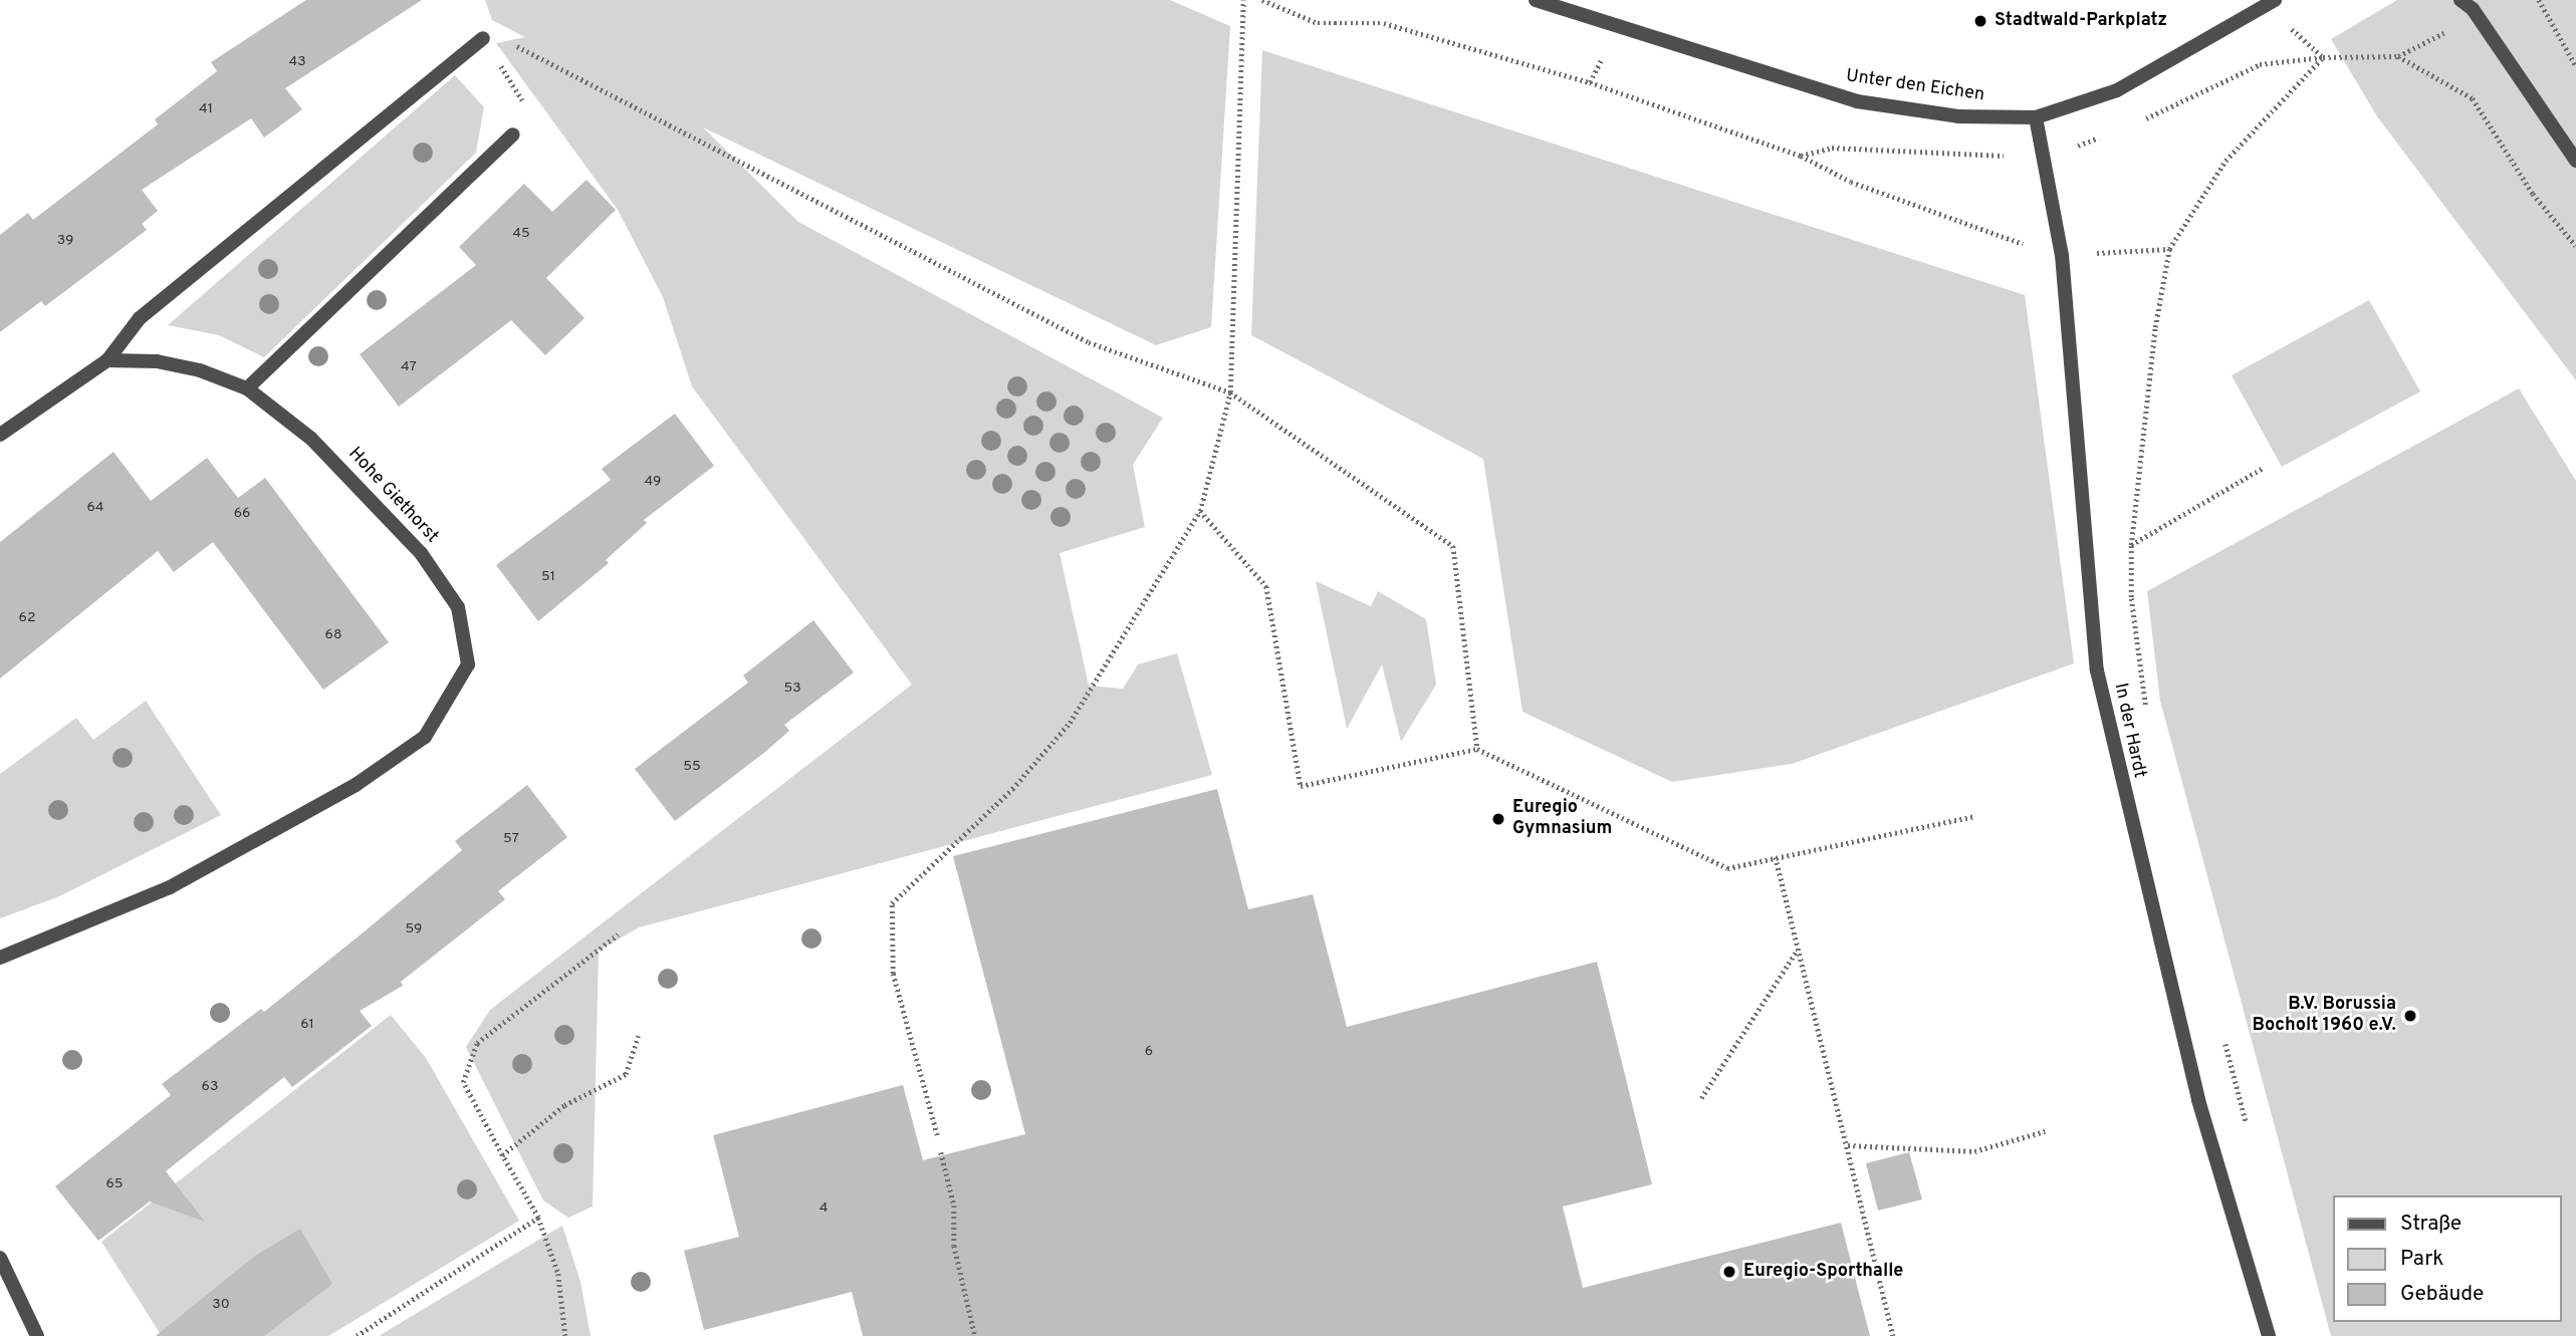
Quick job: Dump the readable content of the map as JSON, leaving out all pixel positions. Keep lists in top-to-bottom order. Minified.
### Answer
{"streets":{"street":["Unter den Eichen","Hohe Giethorst","In der Hardt"]},"crossings":[["Unter den Eichen","In der Hardt"]],"places":["Stadtwald-Parkplatz","Euregio Gymnasium","B.V. Borussia Bocholt 1960 e.V.","Euregio-Sporthalle"],"house_numbers":["43","41","45","39","47","49","64","66","51","62","68","53","55","57","59","61","6","63","65","4","30"],"legend":["Straße","Park","Gebäude"]}
